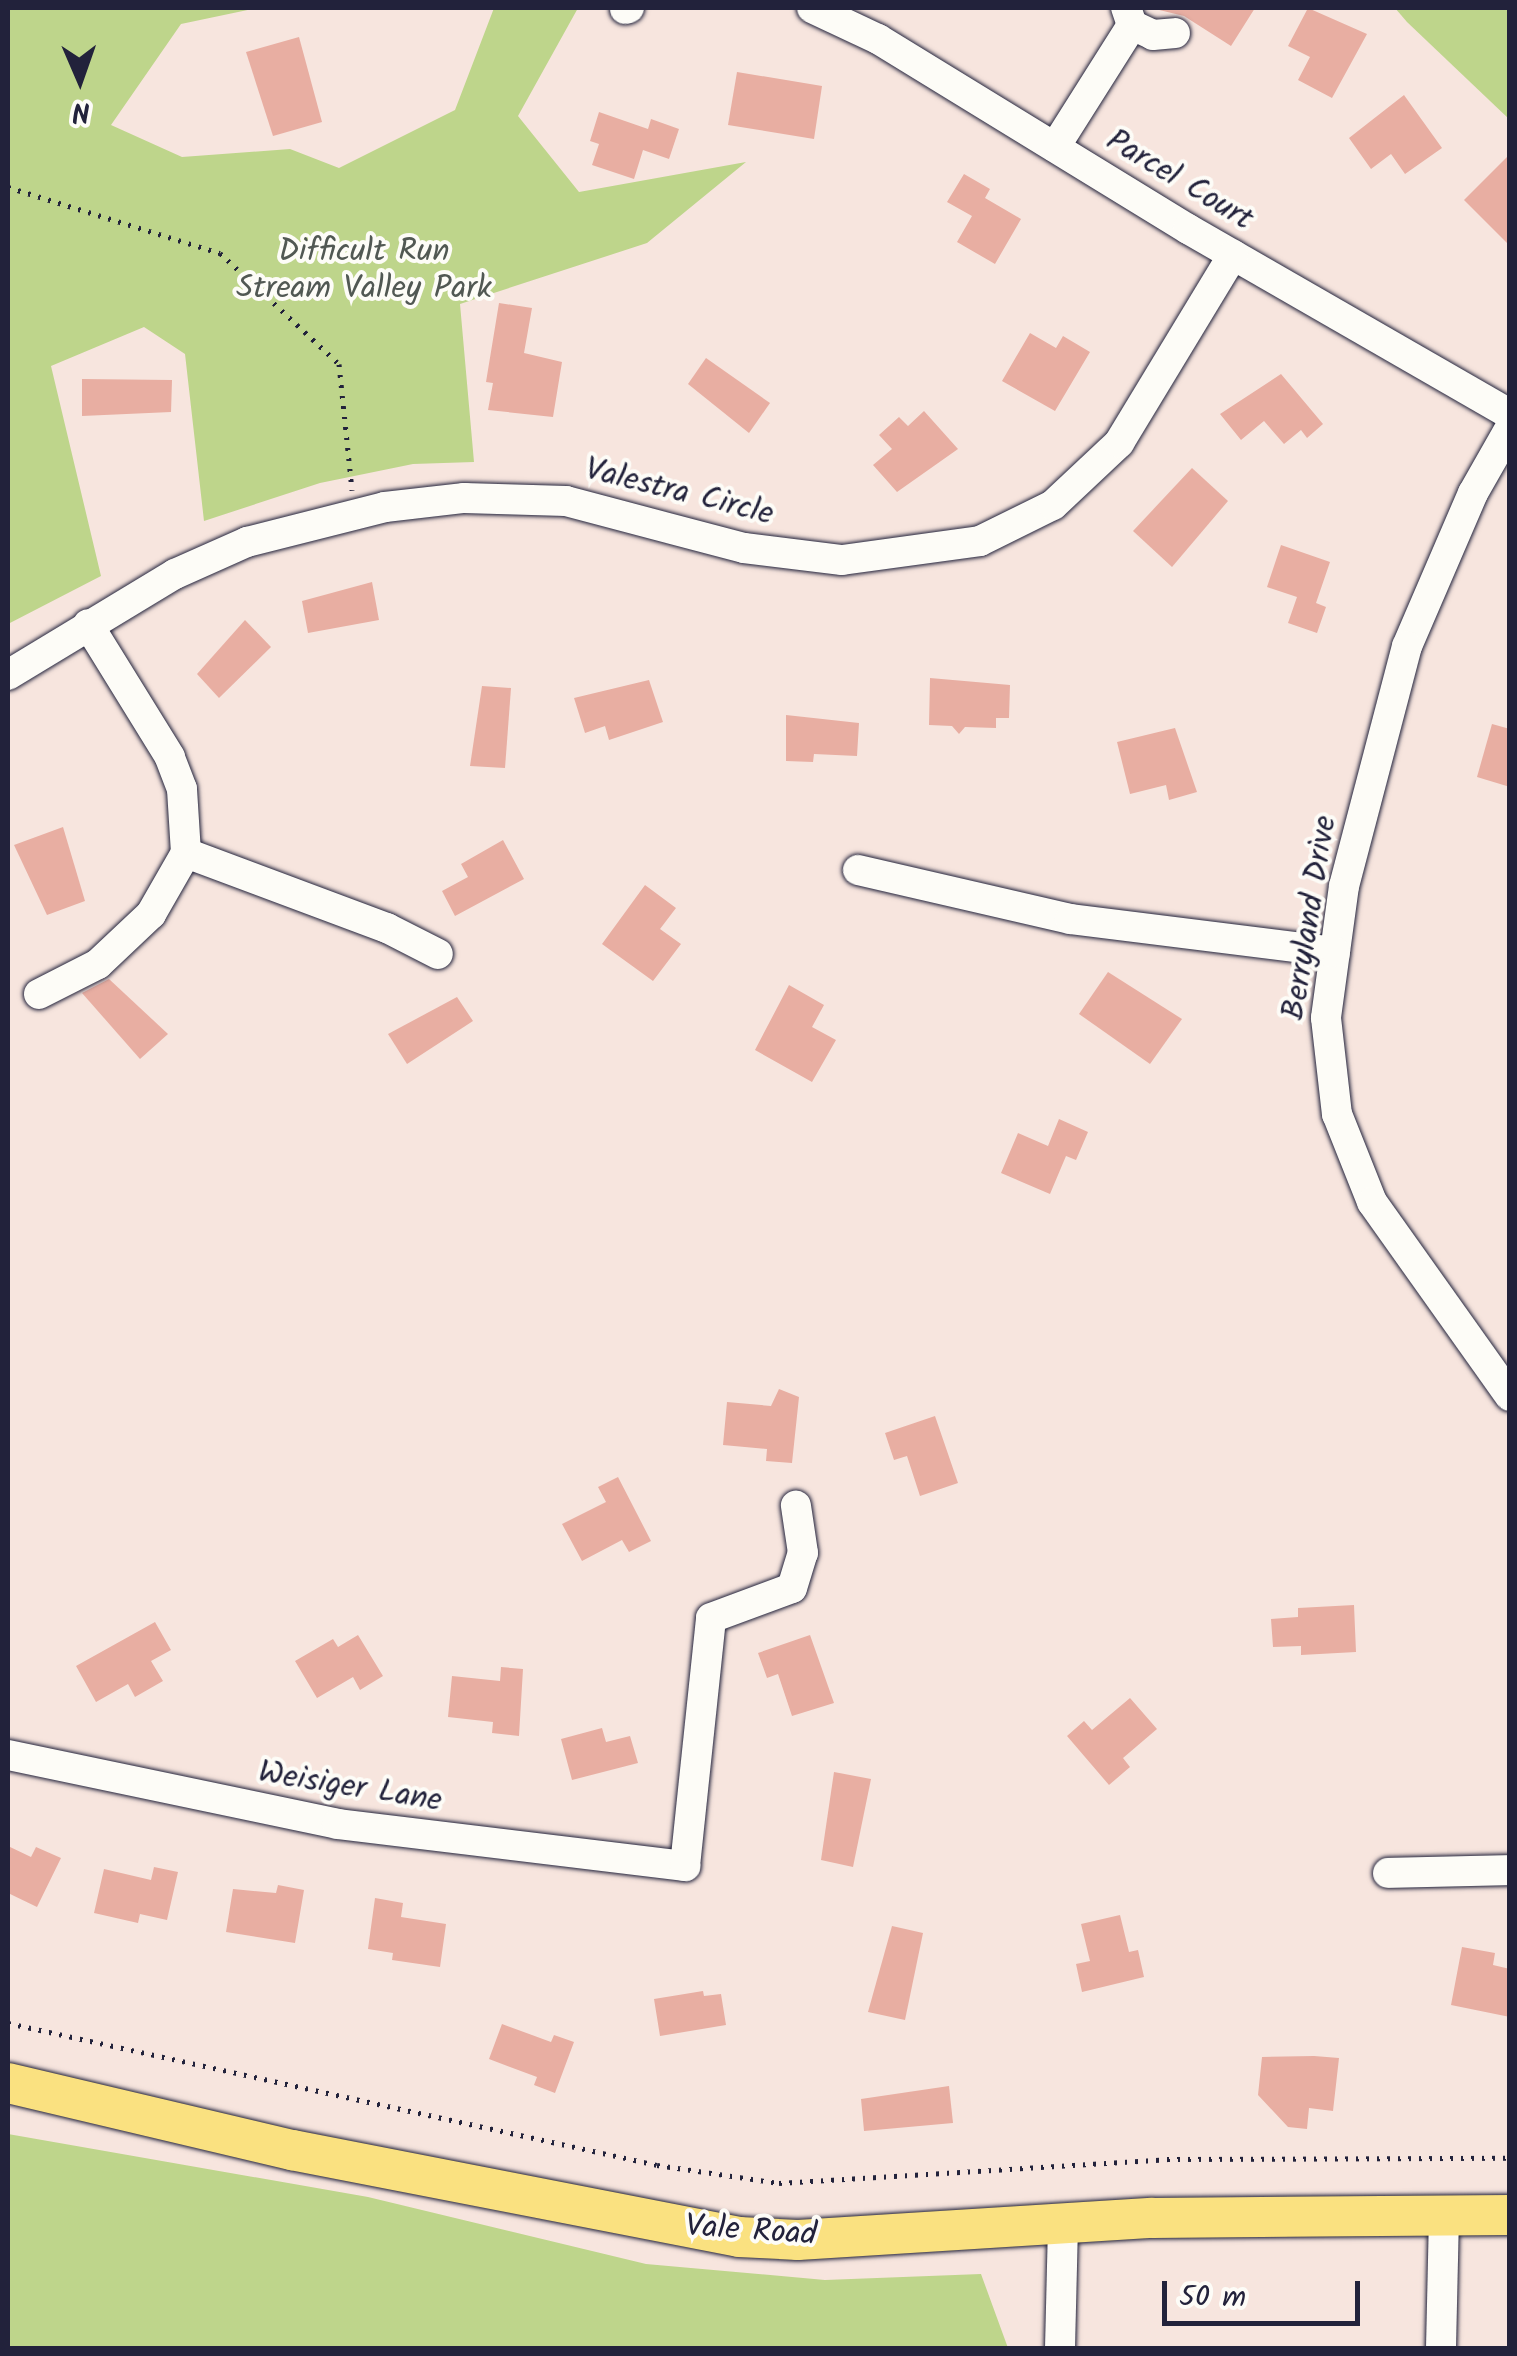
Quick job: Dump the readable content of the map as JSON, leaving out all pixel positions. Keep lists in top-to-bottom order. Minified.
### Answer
{"streets":{"main road":["Vale Road"],"street":["Parcel Court","Valestra Circle","Berryland Drive","Weisiger Lane"]},"crossings":[["Parcel Court","Valestra Circle"]],"parks":["Difficult Run Stream Valley Park"],"scale_bar":"50 m","north":"bottom"}
